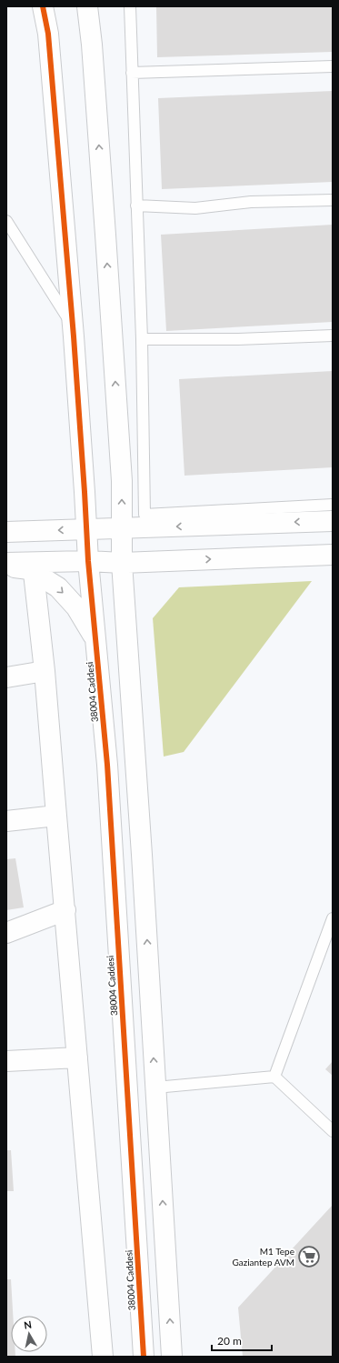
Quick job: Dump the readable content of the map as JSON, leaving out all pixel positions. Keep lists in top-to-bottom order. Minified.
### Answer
{"streets":{"street":["38004 Caddesi"]},"places":{"supermarket":["M1 Tepe Gaziantep AVM"]},"scale_bar":"20 m","north":"top"}
